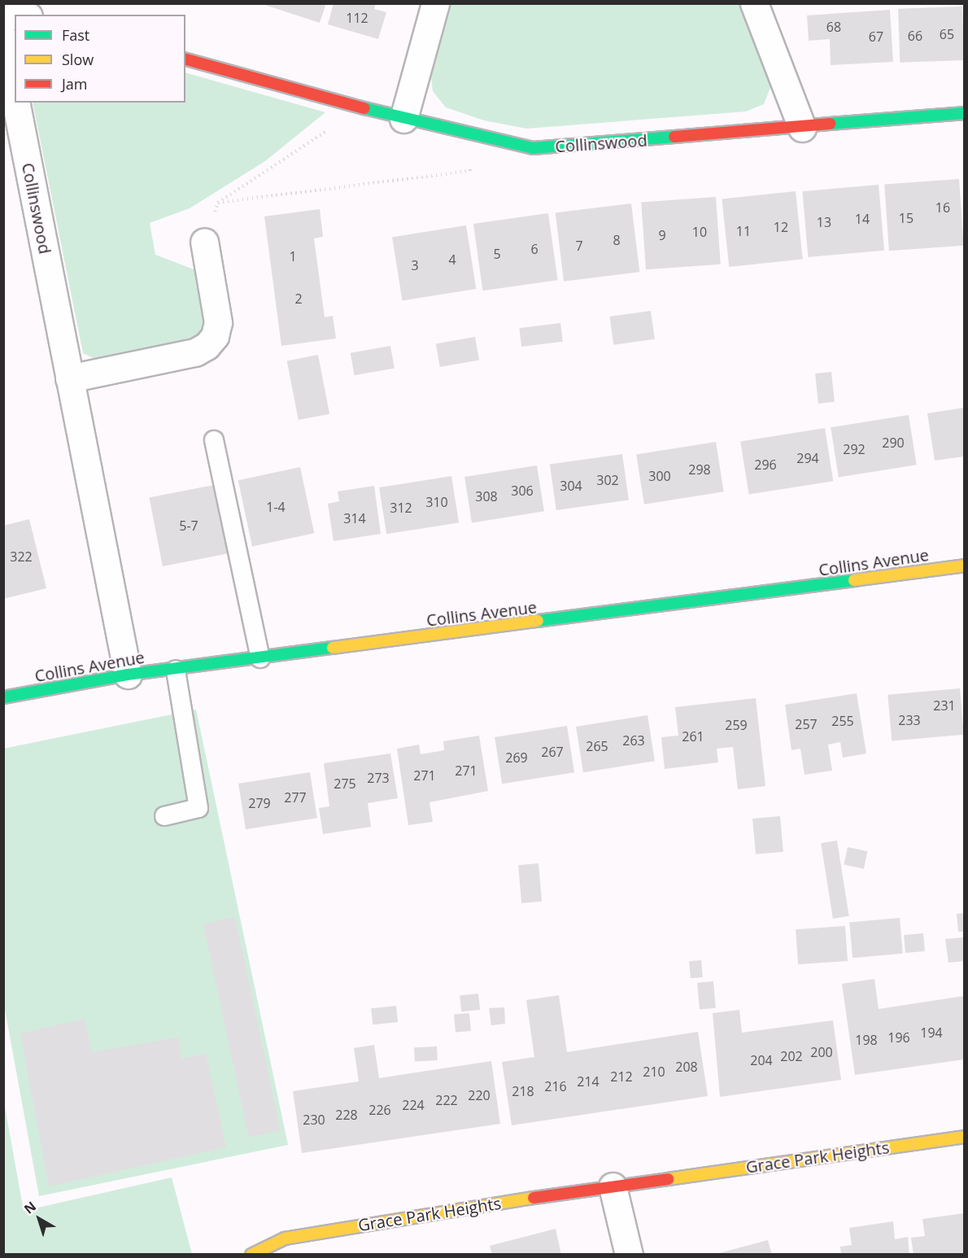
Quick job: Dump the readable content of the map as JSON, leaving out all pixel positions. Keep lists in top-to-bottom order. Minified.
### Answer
{"streets":{"street":["Collinswood","Collins Avenue","Grace Park Heights"]},"crossings":[["Collinswood","Collins Avenue"]],"house_numbers":["112","68","65","66","67","16","15","14","13","12","11","10","9","8","7","6","5","1","4","3","2","290","292","294","296","298","300","302","304","306","308","310","1-4","312","314","5-7","322","231","233","255","257","259","261","263","265","267","269","271","271","273","275","277","279","194","196","198","200","202","204","208","210","212","214","216","218","220","222","224","226","228","230"],"legend":["Fast","Slow","Jam"],"north":"top left"}
